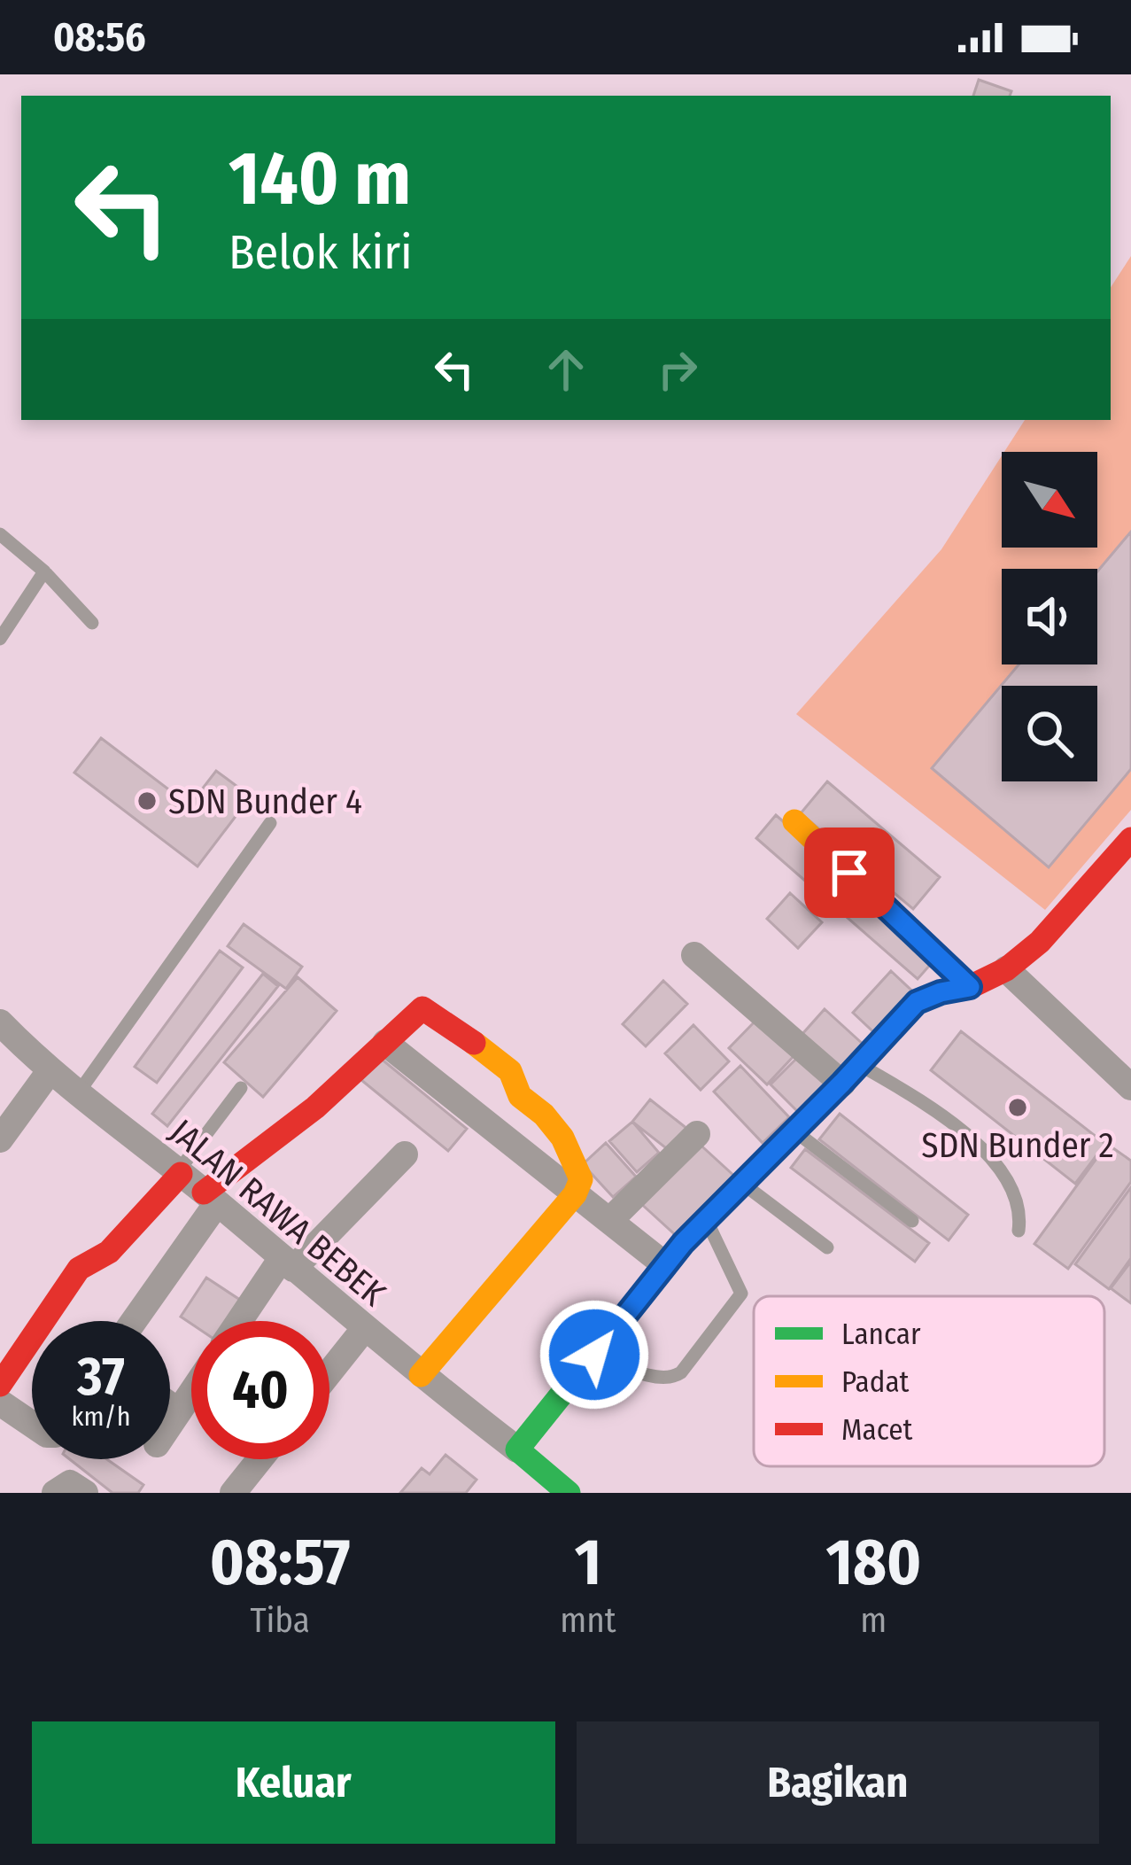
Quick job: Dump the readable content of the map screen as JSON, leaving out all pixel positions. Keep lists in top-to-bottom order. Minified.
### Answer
{"streets":{"street":["JALAN RAWA BEBEK"]},"places":["SDN Bunder 4","SDN Bunder 2"],"legend":["Lancar","Padat","Macet"],"north":"bottom right","page":{"status":"08:56","turn":["140 m","Belok kiri"],"speed":"37 km/h","limit":"40","eta":["08:57","Tiba","1","mnt","180","m"],"buttons":["Keluar","Bagikan"]}}
